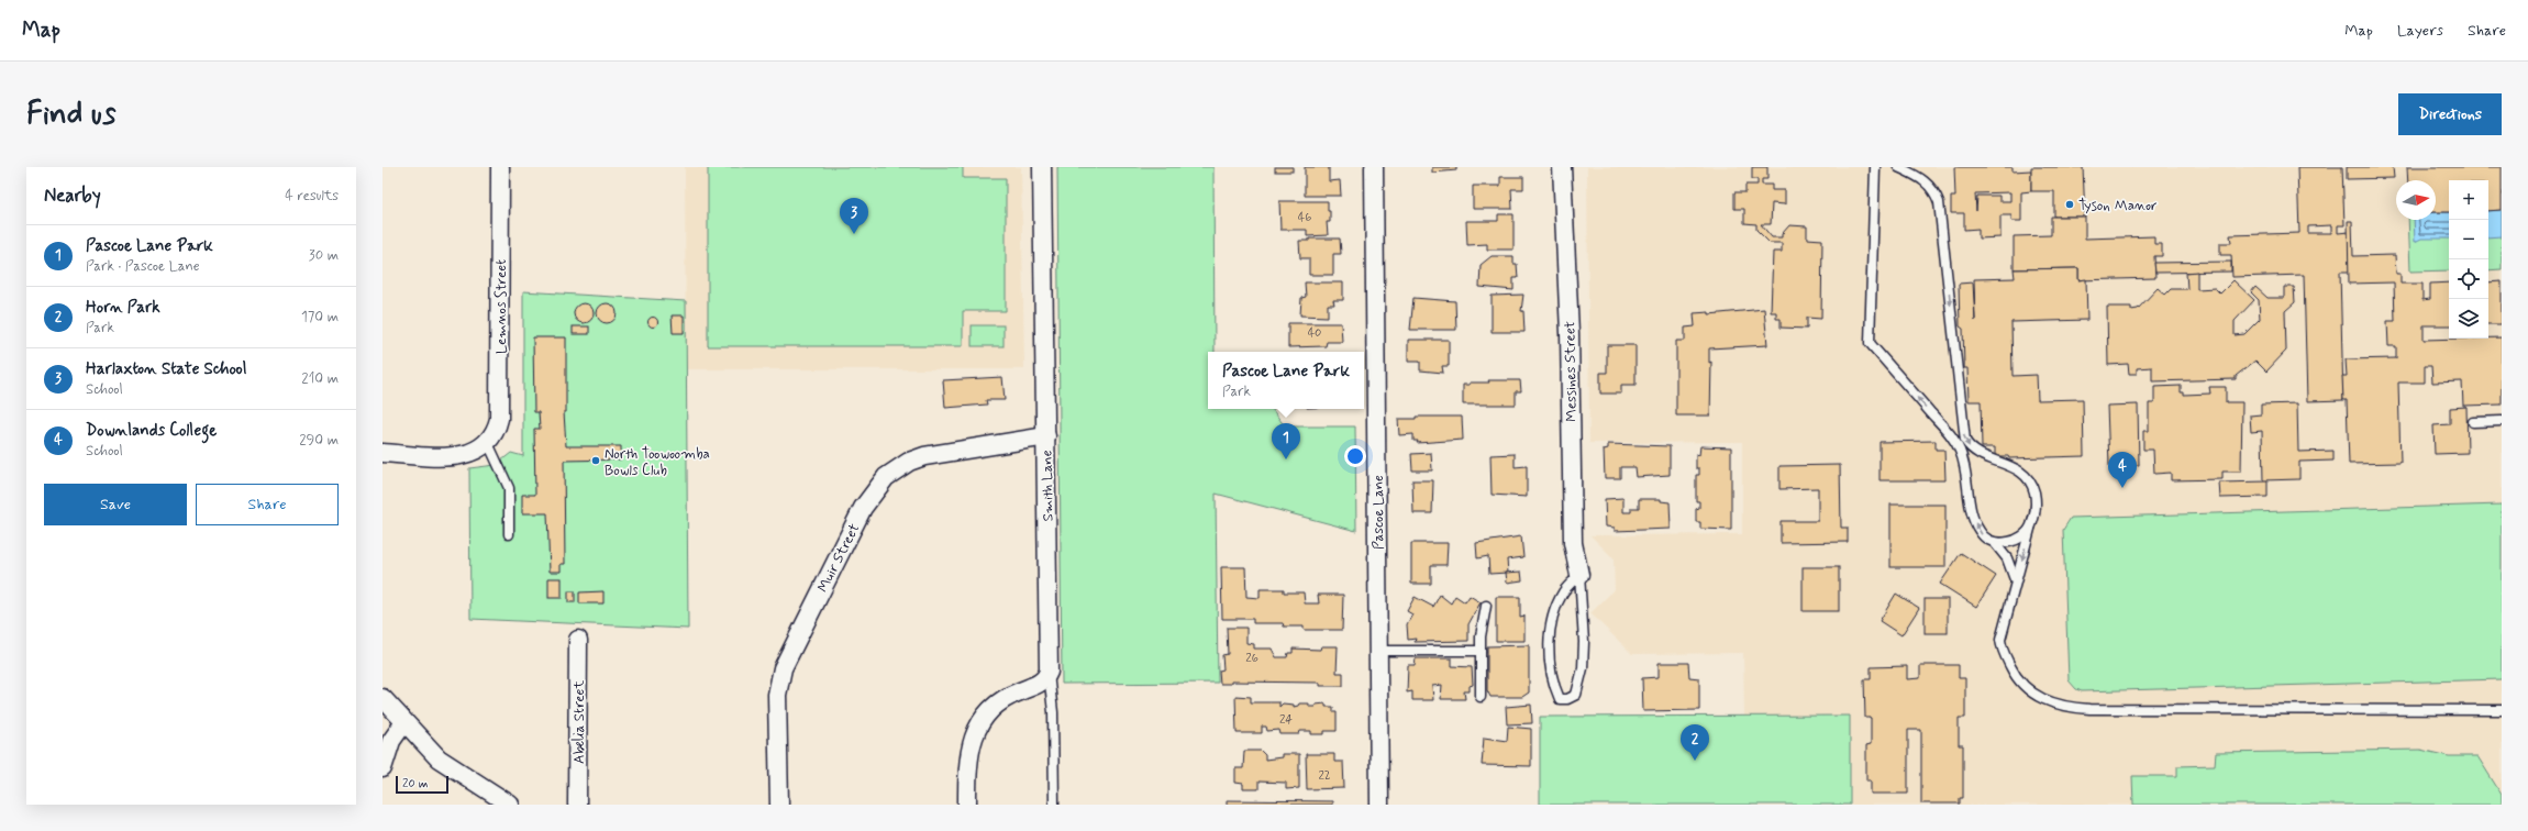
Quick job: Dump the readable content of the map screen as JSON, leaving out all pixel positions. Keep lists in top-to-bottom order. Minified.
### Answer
{"streets":{"street":["Lemnos Street","Messines Street","Smith Lane","Pascoe Lane","Muir Street","Abelia Street"]},"crossings":[["Smith Lane","Muir Street"]],"places":["Tyson Manor","North Toowoomba Bowls Club"],"house_numbers":["46","40","26","24","22"],"scale_bar":"20 m","north":"right","page":{"header":"Map","nav":["Map","Layers","Share"],"buttons":["Directions",["Save","Share"]],"title":"Find us","heading":["Nearby","4 results"],"map_buttons":["+","−"],"pins":["3","1","4","2"],"list":[{"mark":"1","name":"Pascoe Lane Park","note":"Park · Pascoe Lane","value":"30 m"},{"mark":"2","name":"Horn Park","note":"Park","value":"170 m"},{"mark":"3","name":"Harlaxton State School","note":"School","value":"210 m"},{"mark":"4","name":"Downlands College","note":"School","value":"290 m"}],"popup":["Pascoe Lane Park","Park"],"scale":"20 m"}}
